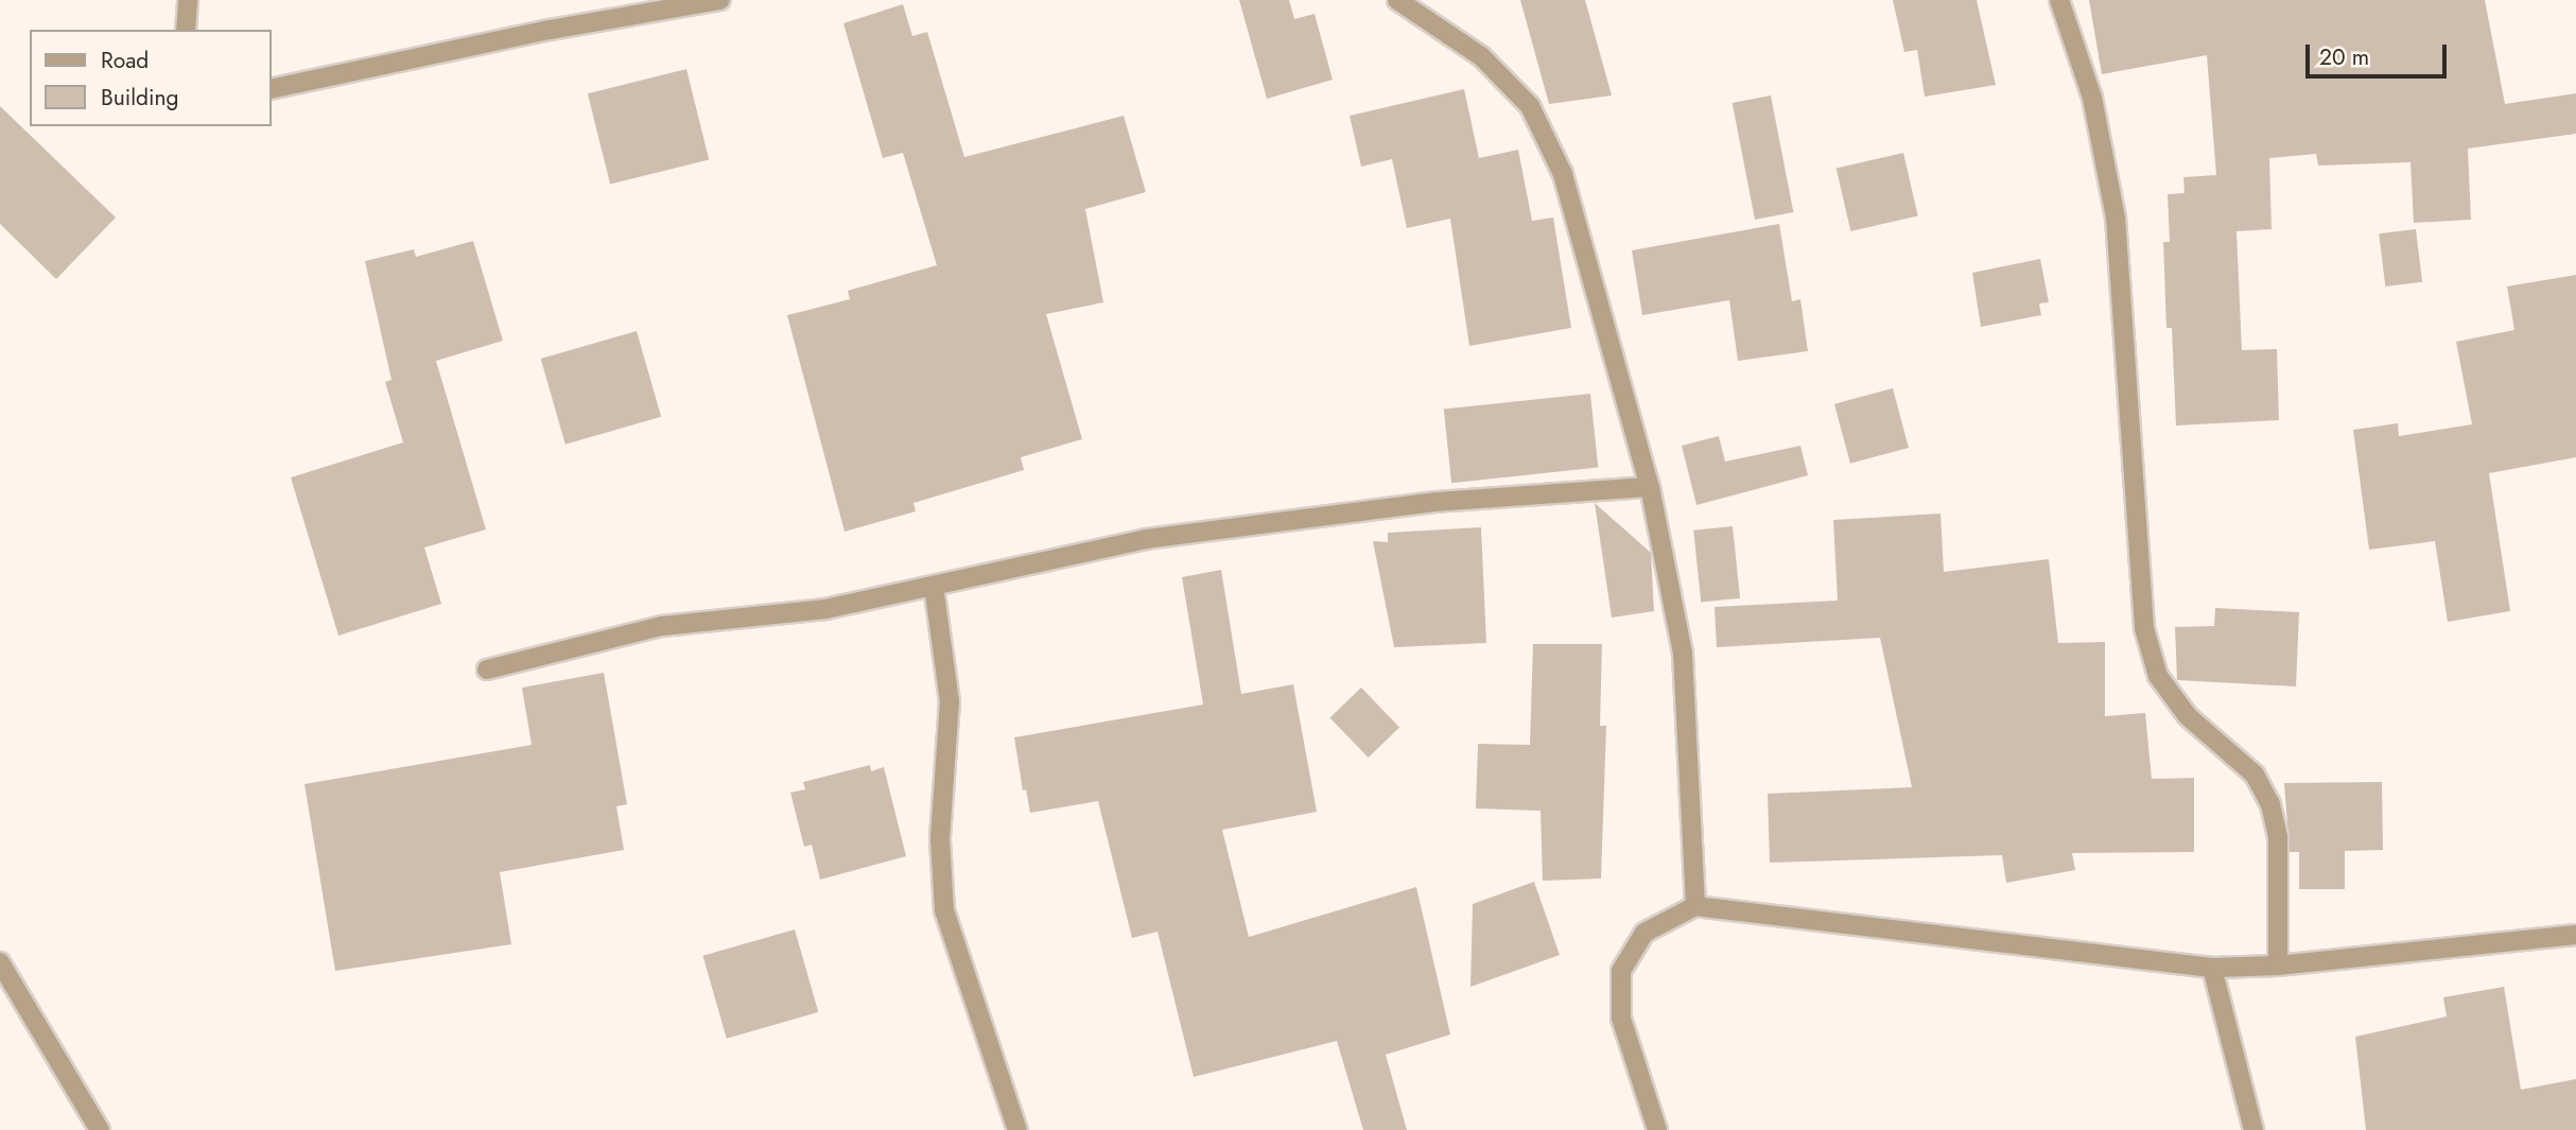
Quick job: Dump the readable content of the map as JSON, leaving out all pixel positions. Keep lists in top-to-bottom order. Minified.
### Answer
{"legend":["Road","Building"],"scale_bar":"20 m"}
